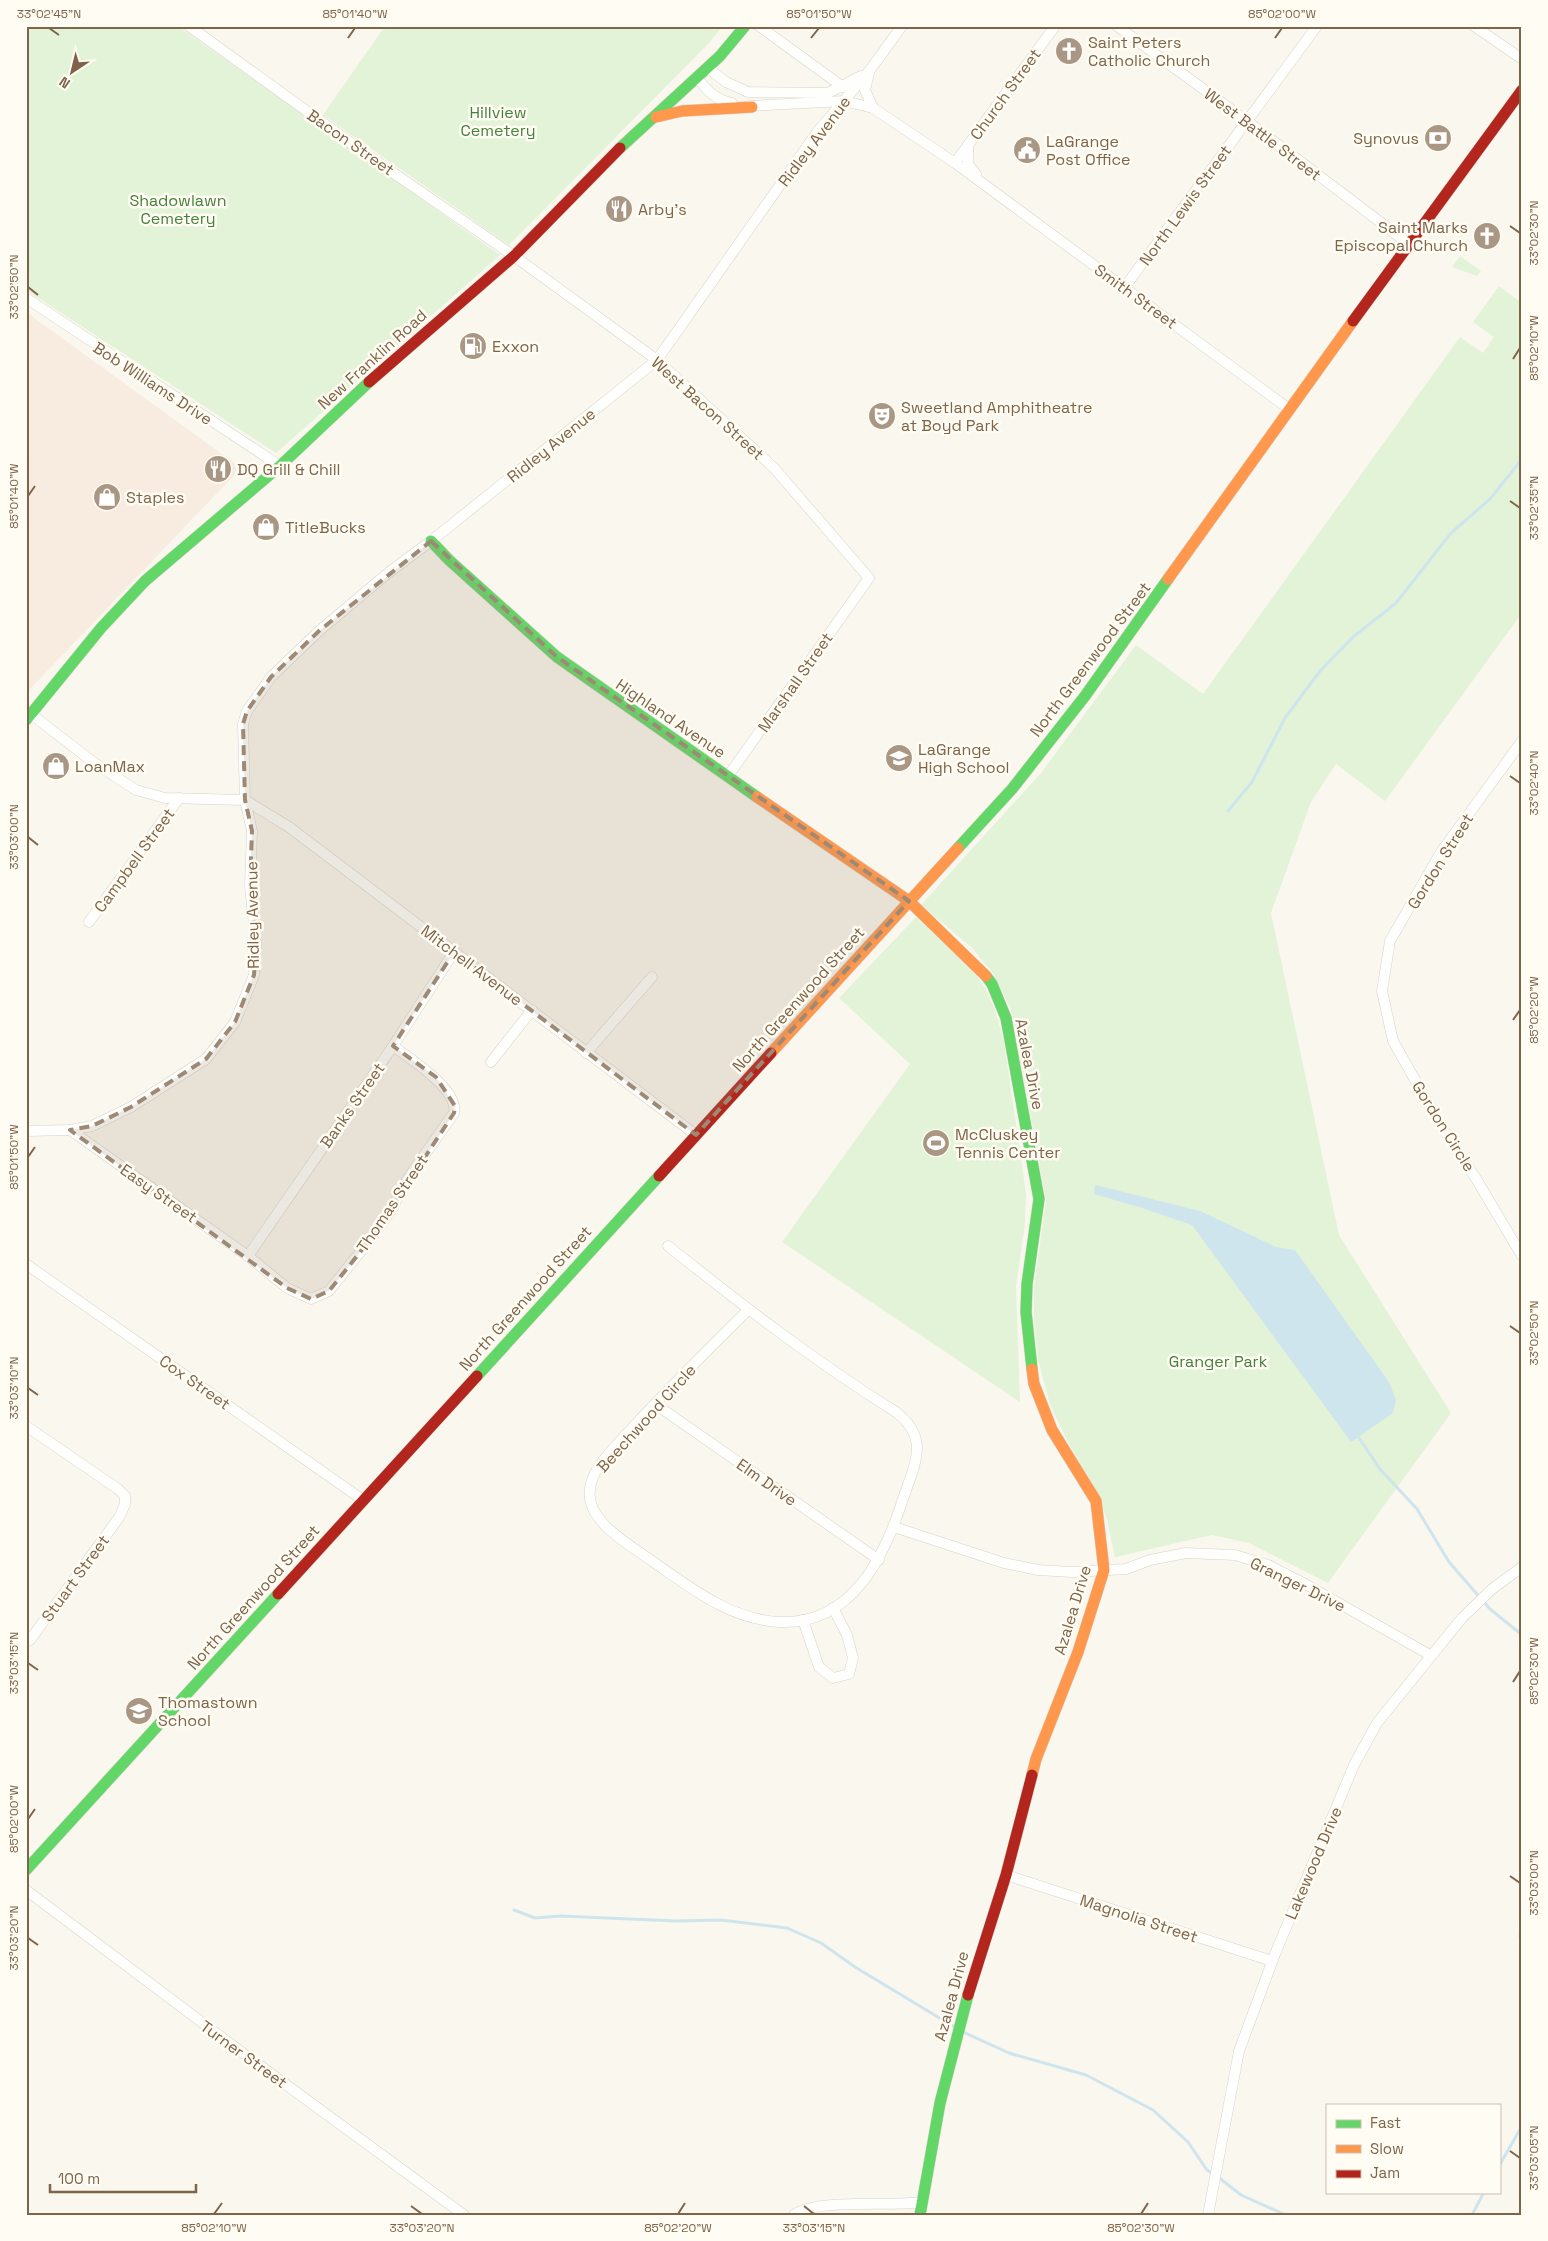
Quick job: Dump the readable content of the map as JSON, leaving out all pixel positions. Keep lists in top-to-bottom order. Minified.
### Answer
{"streets":{"main road":["New Franklin Road","North Greenwood Street","Highland Avenue","Azalea Drive"],"street":["Church Street","West Battle Street","Ridley Avenue","Bacon Street","North Lewis Street","Smith Street","Bob Williams Drive","West Bacon Street","Marshall Street","Campbell Street","Gordon Street","Mitchell Avenue","Banks Street","Gordon Circle","Easy Street","Thomas Street","Cox Street","Beechwood Circle","Elm Drive","Stuart Street","Granger Drive","Lakewood Drive","Magnolia Street","Turner Street"]},"crossings":[["Church Street","Smith Street"],["West Battle Street","North Lewis Street"],["West Battle Street","North Greenwood Street"],["Ridley Avenue","Smith Street"],["Ridley Avenue","New Franklin Road"],["Ridley Avenue","West Bacon Street"],["Ridley Avenue","Highland Avenue"],["Ridley Avenue","Mitchell Avenue"],["Ridley Avenue","Easy Street"],["Bacon Street","New Franklin Road"],["Bacon Street","West Bacon Street"],["North Lewis Street","Smith Street"],["Smith Street","New Franklin Road"],["Smith Street","North Greenwood Street"],["New Franklin Road","Bob Williams Drive"],["New Franklin Road","West Bacon Street"],["West Bacon Street","Marshall Street"],["North Greenwood Street","Highland Avenue"],["North Greenwood Street","Mitchell Avenue"],["North Greenwood Street","Azalea Drive"],["North Greenwood Street","Cox Street"],["Marshall Street","Highland Avenue"],["Highland Avenue","Azalea Drive"],["Gordon Street","Gordon Circle"],["Mitchell Avenue","Banks Street"],["Azalea Drive","Granger Drive"],["Azalea Drive","Magnolia Street"],["Banks Street","Easy Street"],["Banks Street","Thomas Street"],["Easy Street","Thomas Street"],["Beechwood Circle","Elm Drive"],["Beechwood Circle","Granger Drive"],["Granger Drive","Lakewood Drive"],["Lakewood Drive","Magnolia Street"]],"parks":["Hillview Cemetery","Shadowlawn Cemetery","Granger Park"],"places":{"church":["Saint Peters Catholic Church","Saint Marks Episcopal Church"],"bank":["Synovus"],"public building":["LaGrange Post Office"],"restaurant":["Arby's","DQ Grill & Chill"],"fuel station":["Exxon"],"theatre":["Sweetland Amphitheatre at Boyd Park"],"shop":["Staples","TitleBucks","LoanMax"],"school or university":["LaGrange High School","Thomastown School"],"sports":["McCluskey Tennis Center"]},"legend":["Fast","Slow","Jam"],"scale_bar":"100 m","north":"bottom left","coordinates":["33°02'45\"N","85°01'40\"W","85°01'50\"W","85°02'00\"W","33°02'30\"N","33°02'50\"N","85°02'10\"W","33°02'35\"N","33°02'40\"N","33°03'00\"N","85°02'20\"W","33°03'10\"N","33°03'15\"N","85°02'30\"W","33°03'20\"N","33°03'05\"N"]}
